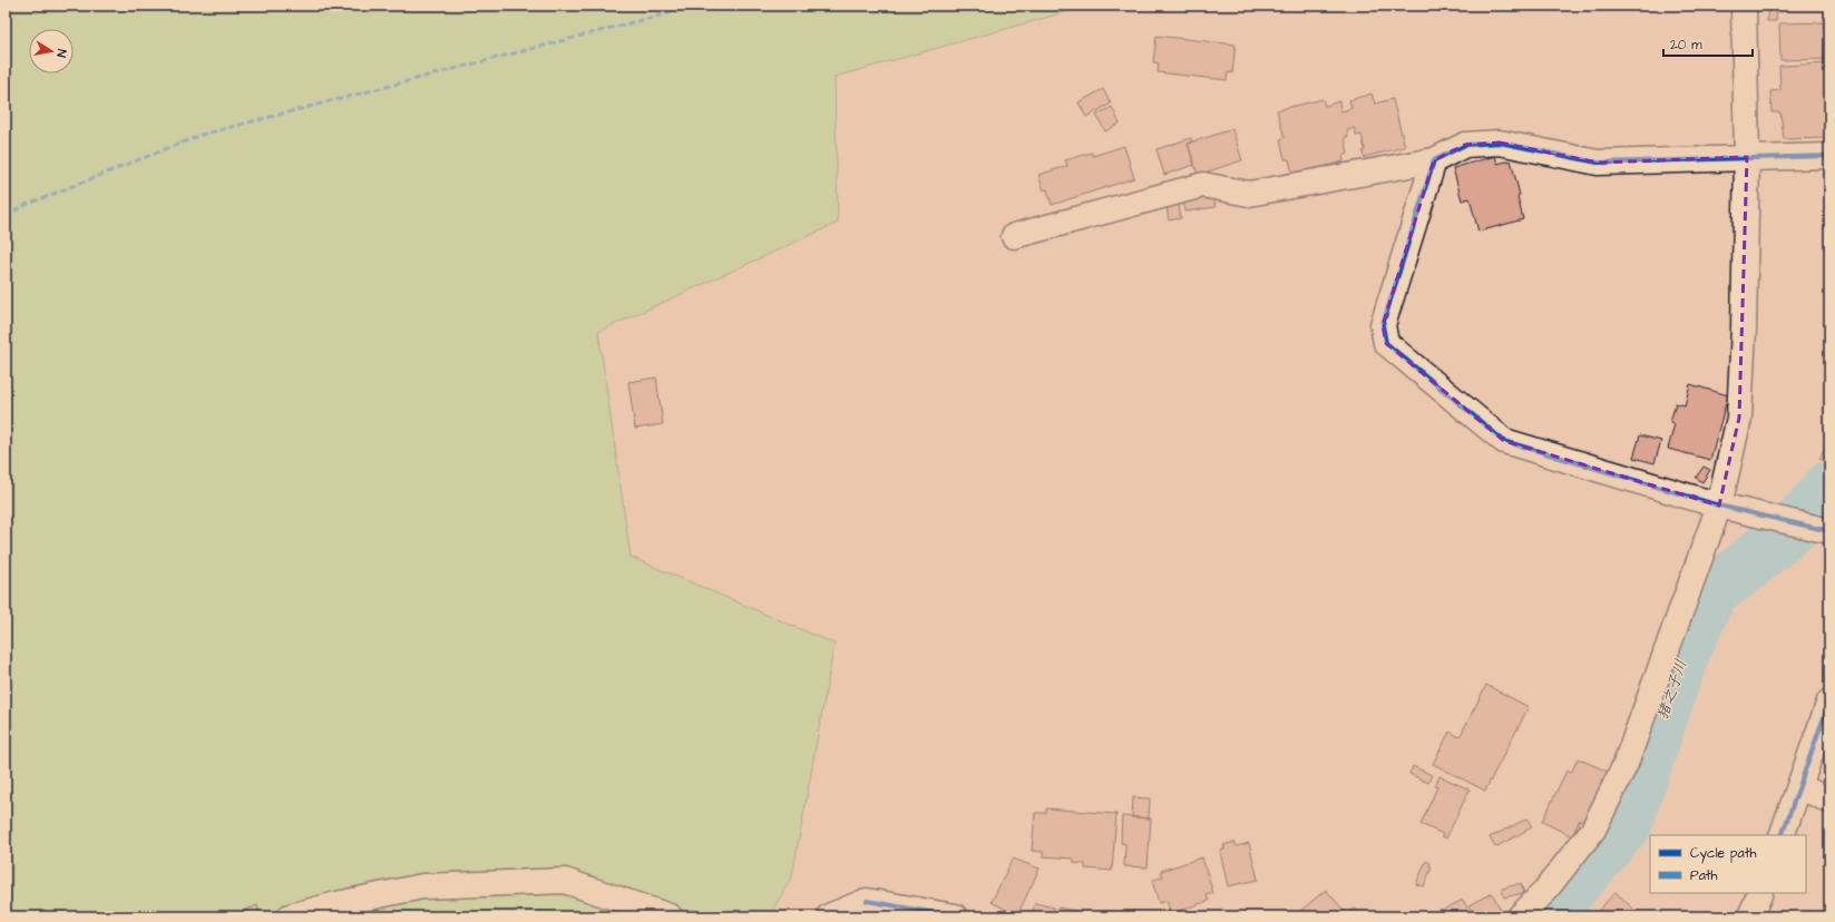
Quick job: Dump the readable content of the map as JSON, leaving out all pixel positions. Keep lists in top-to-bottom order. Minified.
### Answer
{"water":["猪之子川"],"legend":["Cycle path","Path"],"scale_bar":"20 m","north":"right"}
